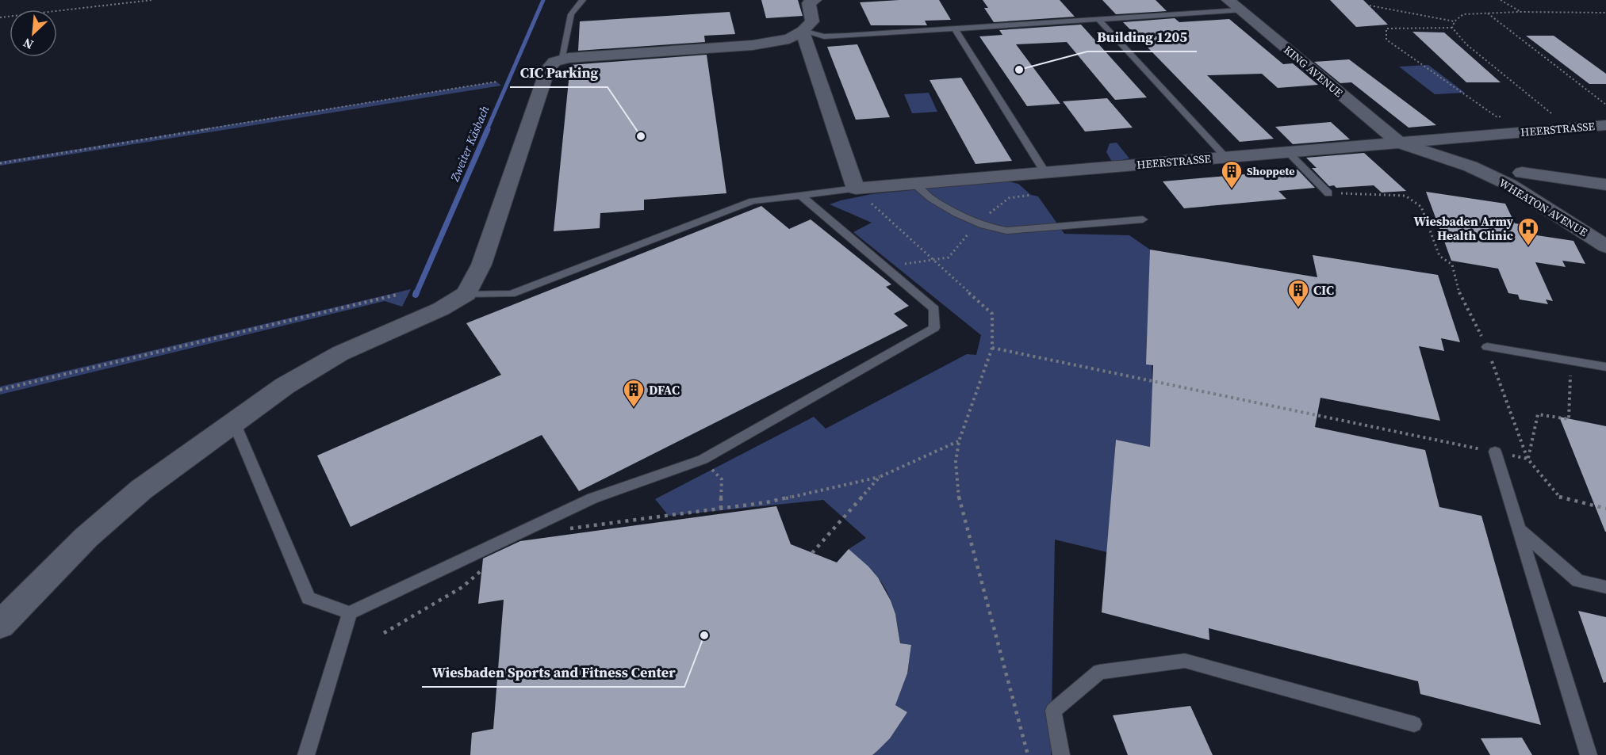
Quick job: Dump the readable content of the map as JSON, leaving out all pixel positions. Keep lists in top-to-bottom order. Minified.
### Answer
{"streets":{"street":["KING AVENUE","HEERSTRASSE","WHEATON AVENUE"]},"crossings":[["KING AVENUE","HEERSTRASSE"],["KING AVENUE","WHEATON AVENUE"],["HEERSTRASSE","WHEATON AVENUE"]],"water":["Zweiter Käsbach"],"places":{"other":["Building 1205","CIC Parking","Wiesbaden Sports and Fitness Center"],"building":["Shoppete","CIC","DFAC"],"hospital":["Wiesbaden Army Health Clinic"]},"north":"bottom left"}
